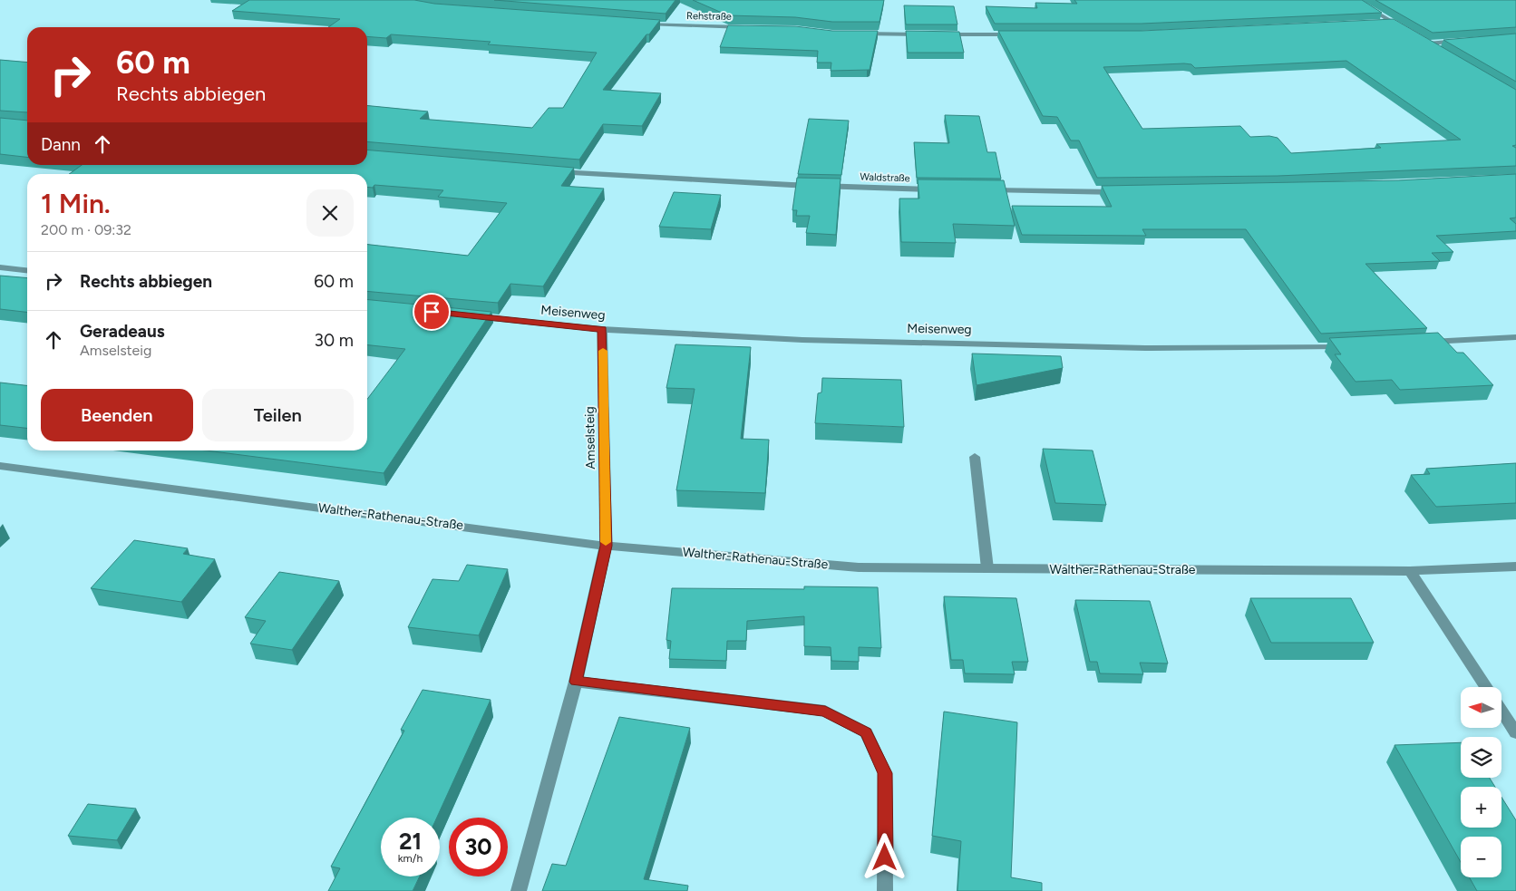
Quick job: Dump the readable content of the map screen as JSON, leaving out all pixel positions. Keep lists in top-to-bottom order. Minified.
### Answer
{"streets":{"street":["Rehstraße","Waldstraße","Meisenweg","Amselsteig","Walther-Rathenau-Straße"]},"crossings":[["Meisenweg","Amselsteig"],["Amselsteig","Walther-Rathenau-Straße"]],"north":"left","page":{"turn":["60 m","Rechts abbiegen"],"then":"Dann","heading":["1 Min.","200 m · 09:32"],"list":[{"name":"Rechts abbiegen","value":"60 m"},{"name":"Geradeaus","note":"Amselsteig","value":"30 m"}],"buttons":["Beenden","Teilen"],"map_buttons":["+","−"],"speed":"21 km/h","limit":"30"}}
